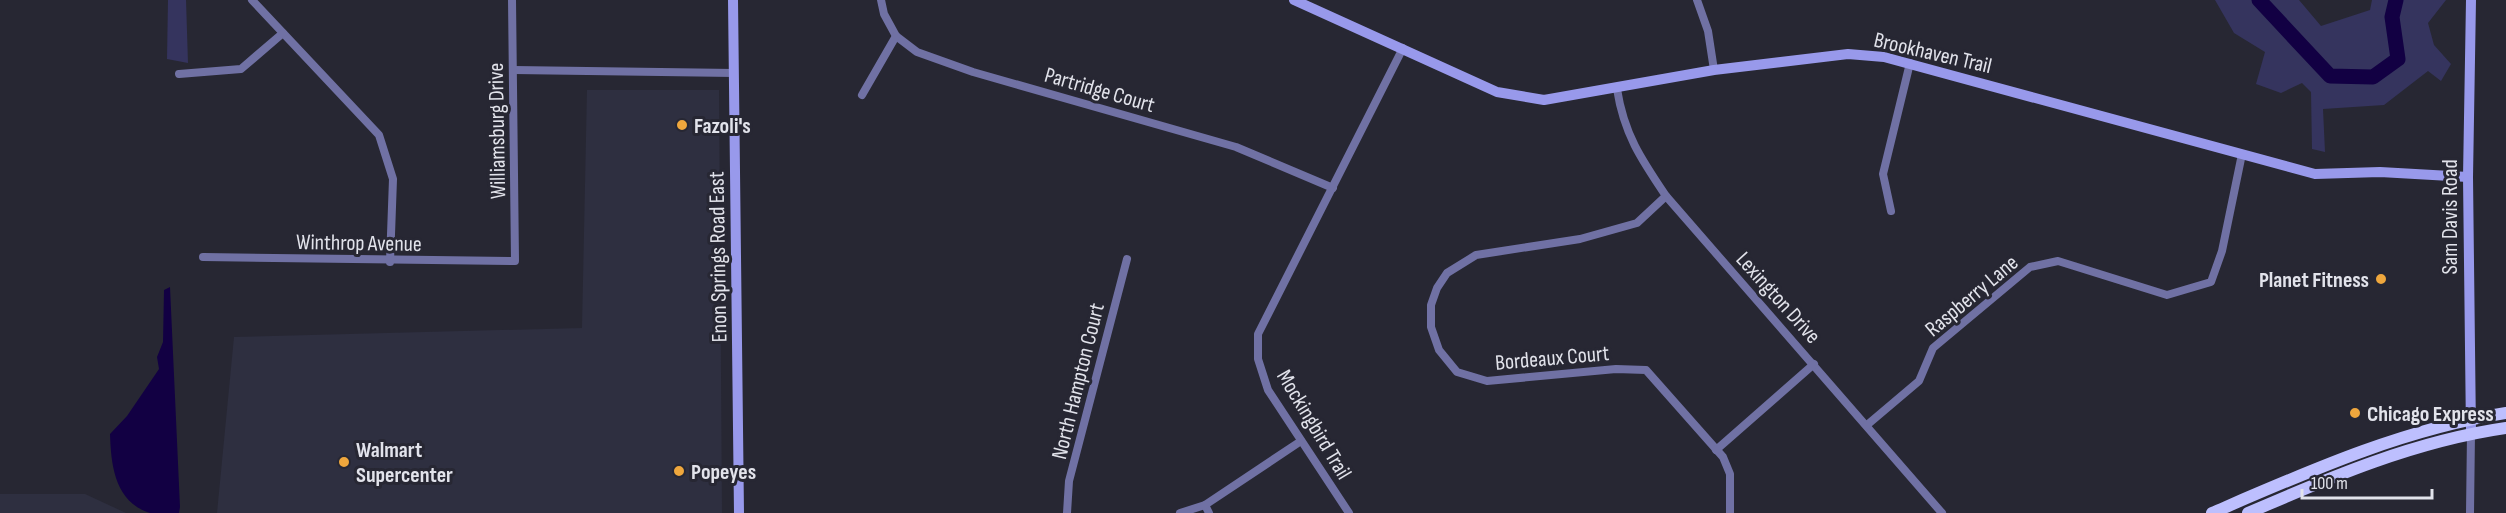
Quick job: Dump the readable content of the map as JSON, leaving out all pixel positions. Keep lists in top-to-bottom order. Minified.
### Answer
{"streets":{"street":["Brookhaven Trail","Partridge Court","Williamsburg Drive","Sam Davis Road","Winthrop Avenue","Enon Springs Road East","Raspberry Lane","Lexington Drive","Bordeaux Court","North Hampton Court","Mockingbird Trail"]},"crossings":[["Brookhaven Trail","Sam Davis Road"],["Brookhaven Trail","Raspberry Lane"],["Brookhaven Trail","Lexington Drive"],["Brookhaven Trail","Mockingbird Trail"],["Partridge Court","Mockingbird Trail"],["Williamsburg Drive","Winthrop Avenue"],["Raspberry Lane","Lexington Drive"],["Lexington Drive","Bordeaux Court"]],"places":["Fazoli's","Planet Fitness","Chicago Express","Walmart Supercenter","Popeyes"],"scale_bar":"100 m"}
